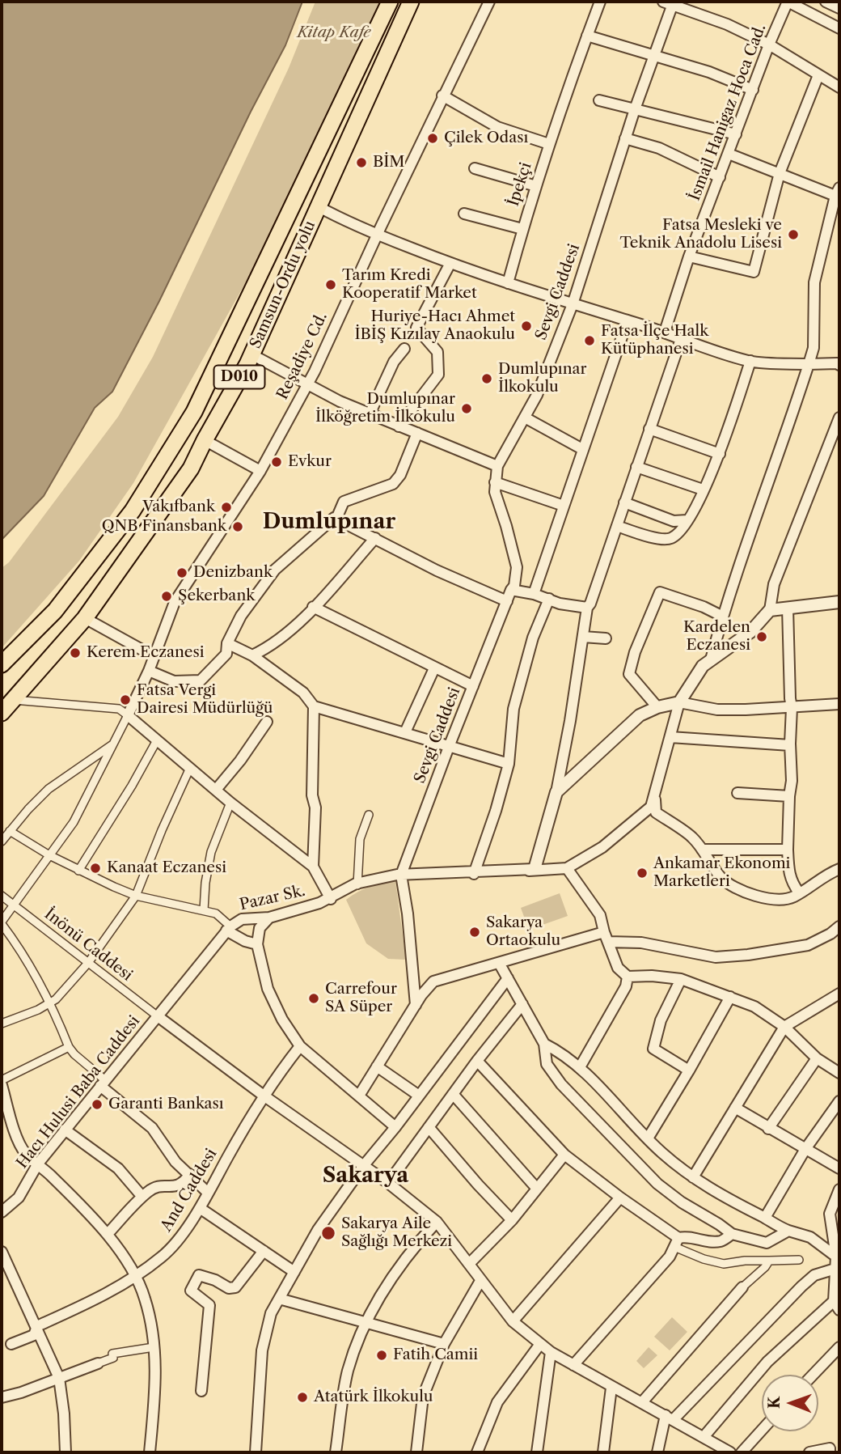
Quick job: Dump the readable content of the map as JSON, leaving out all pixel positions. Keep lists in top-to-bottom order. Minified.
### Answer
{"streets":{"highway":["Samsun-Ordu yolu","D010"],"street":["İsmail Hanigaz Hoca Cad.","İpekçi","Sevgi Caddesi","Reşadiye Cd.","Pazar Sk.","İnönü Caddesi","Hacı Hulusi Baba Caddesi","And Caddesi"]},"crossings":[["Sevgi Caddesi","Pazar Sk."],["Pazar Sk.","İnönü Caddesi"],["Pazar Sk.","Hacı Hulusi Baba Caddesi"],["İnönü Caddesi","Hacı Hulusi Baba Caddesi"]],"districts":["Dumlupınar","Sakarya"],"parks":["Kitap Kafe"],"places":["Çilek Odası","BİM","Fatsa Mesleki ve Teknik Anadolu Lisesi","Tarım Kredi Kooperatif Market","Huriye-Hacı Ahmet İBİŞ Kızılay Anaokulu","Fatsa İlçe Halk Kütüphanesi","Dumlupınar İlkokulu","Dumlupınar İlköğretim İlkokulu","Evkur","Vakıfbank","QNB Finansbank","Denizbank","Şekerbank","Kardelen Eczanesi","Kerem Eczanesi","Fatsa Vergi Dairesi Müdürlüğü","Kanaat Eczanesi","Ankamar Ekonomi Marketleri","Sakarya Ortaokulu","Carrefour SA Süper","Garanti Bankası","Sakarya Aile Sağlığı Merkezi","Fatih Camii","Atatürk İlkokulu"],"north":"left"}
